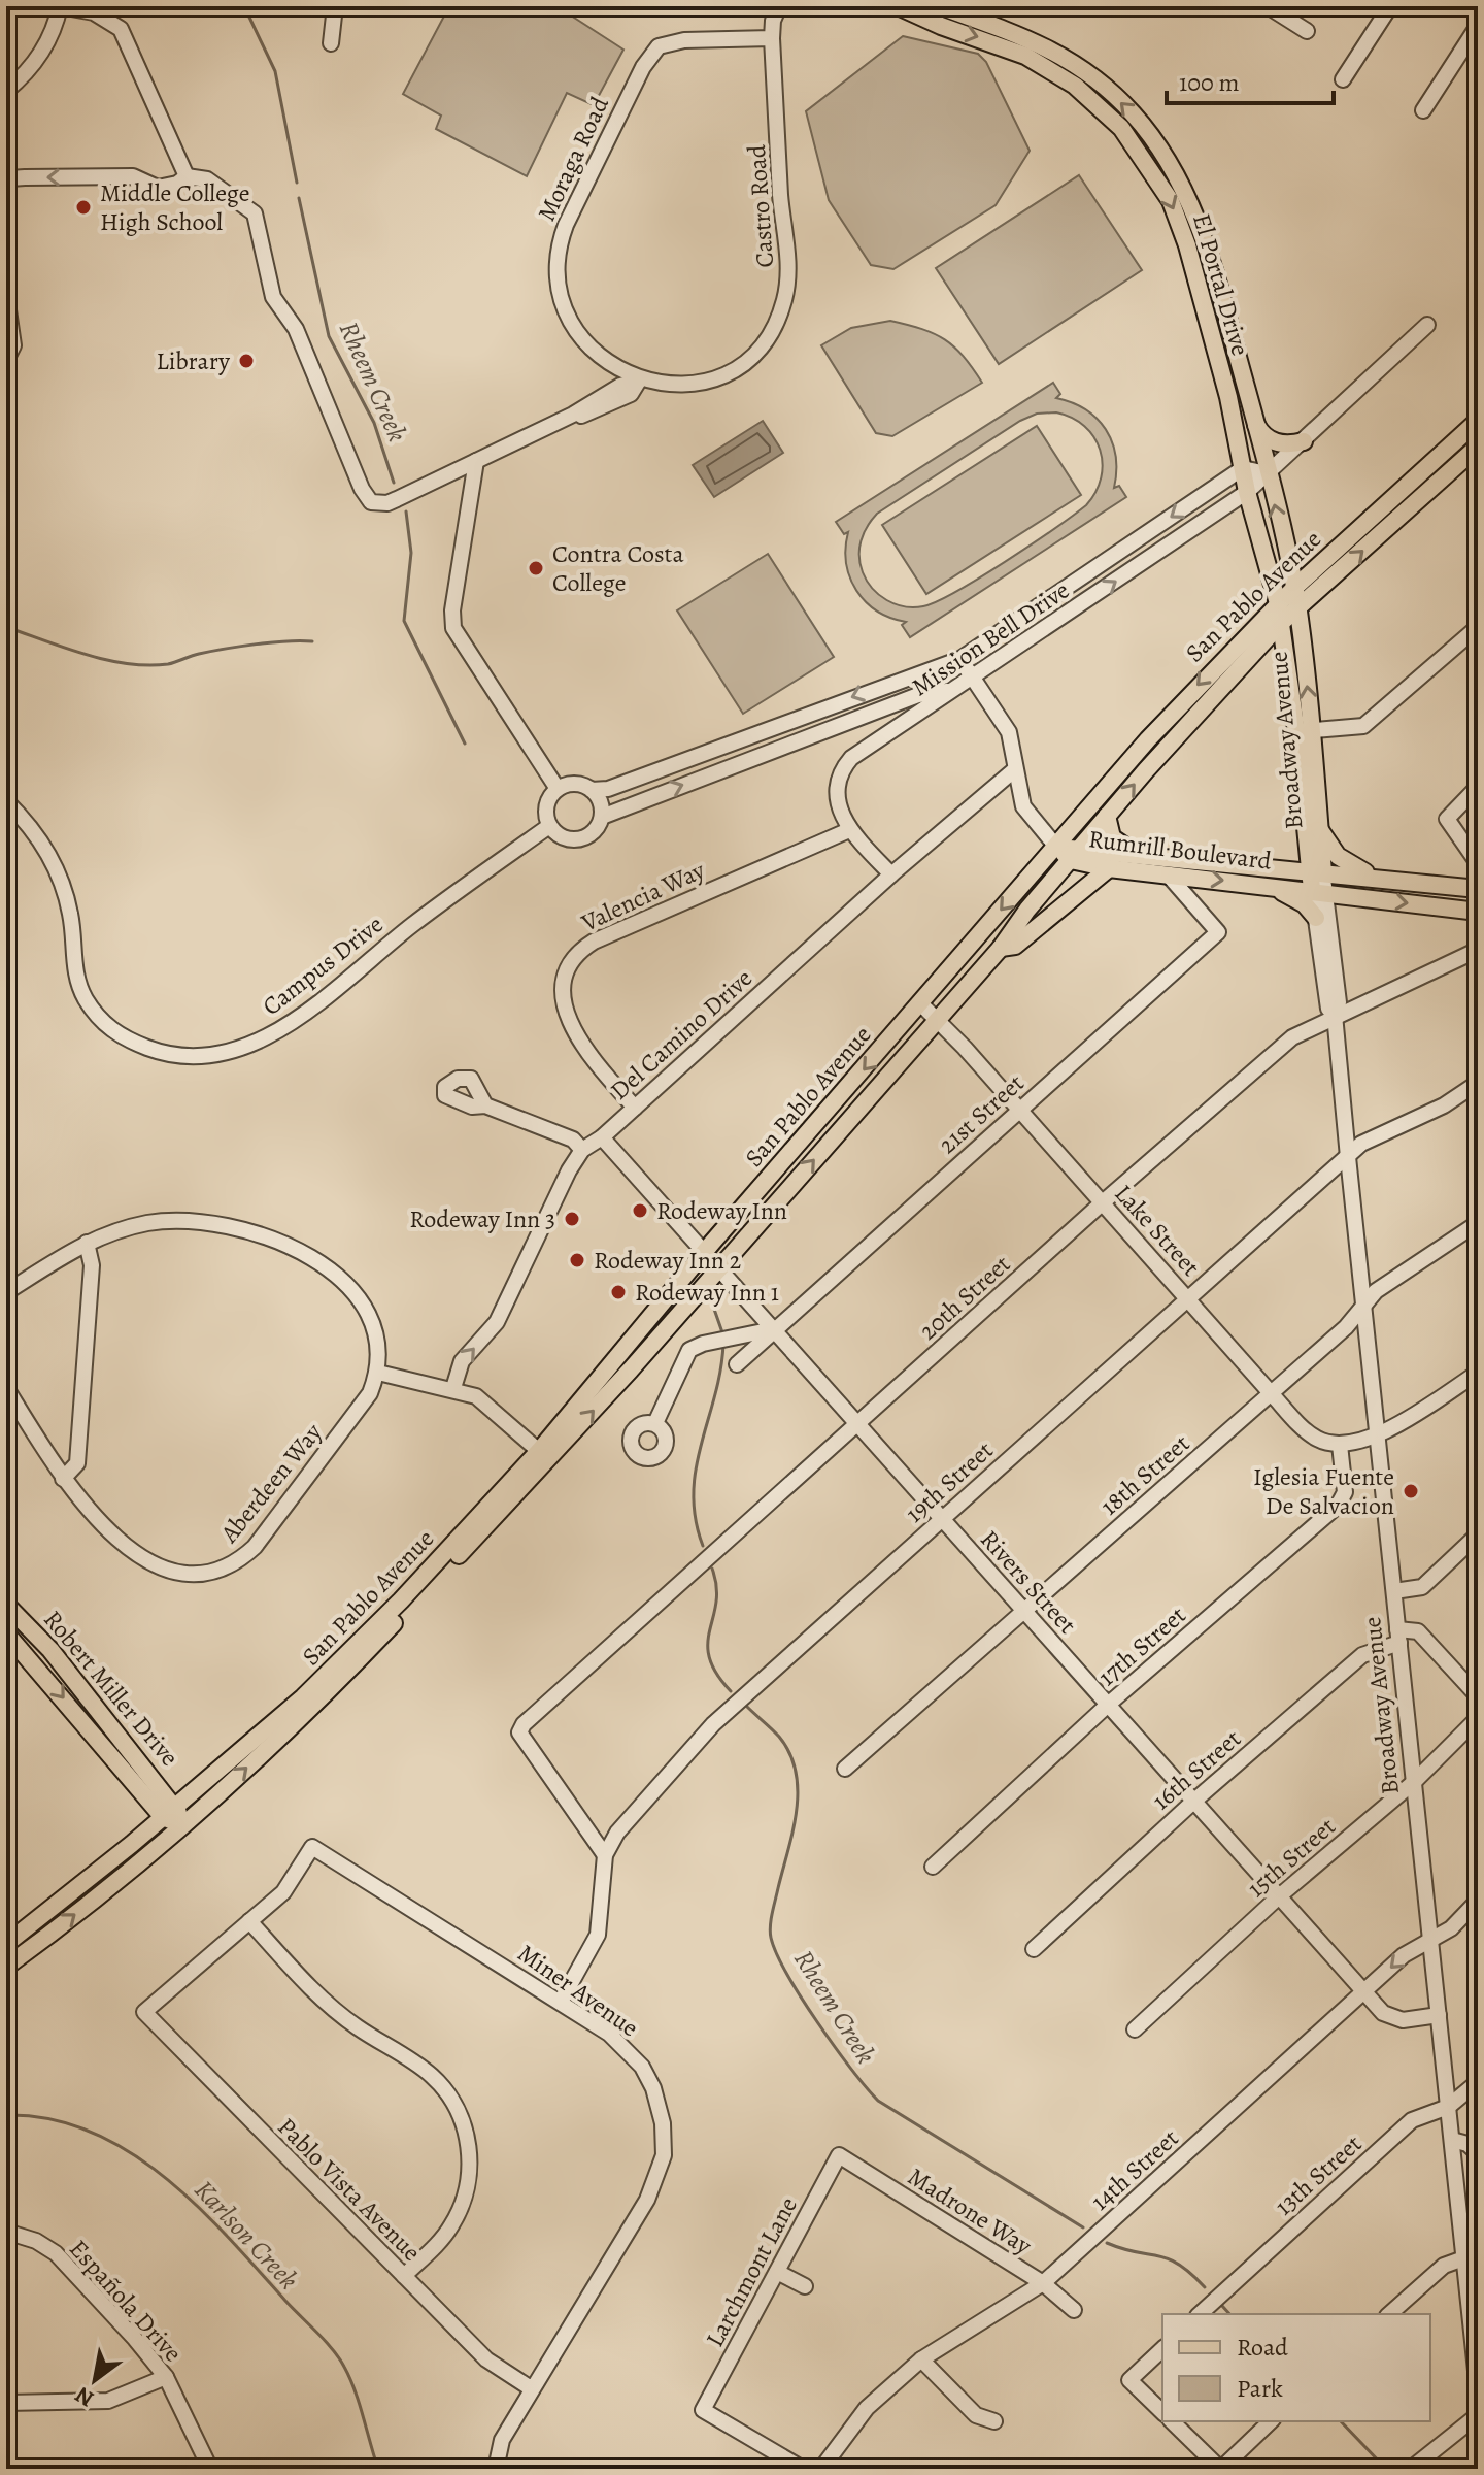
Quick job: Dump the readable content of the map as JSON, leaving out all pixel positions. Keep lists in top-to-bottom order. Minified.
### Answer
{"streets":{"main road":["El Portal Drive","San Pablo Avenue","Broadway Avenue","Rumrill Boulevard","Robert Miller Drive"],"street":["Moraga Road","Castro Road","Mission Bell Drive","Valencia Way","Campus Drive","Del Camino Drive","21st Street","Lake Street","20th Street","18th Street","19th Street","Aberdeen Way","Rivers Street","17th Street","16th Street","15th Street","Miner Avenue","14th Street","13th Street","Pablo Vista Avenue","Madrone Way","Larchmont Lane","Española Drive"]},"crossings":[["Moraga Road","Castro Road"],["El Portal Drive","San Pablo Avenue"],["El Portal Drive","Mission Bell Drive"],["El Portal Drive","Broadway Avenue"],["San Pablo Avenue","Broadway Avenue"],["San Pablo Avenue","Rumrill Boulevard"],["San Pablo Avenue","Lake Street"],["San Pablo Avenue","Rivers Street"],["San Pablo Avenue","Robert Miller Drive"],["Mission Bell Drive","Valencia Way"],["Mission Bell Drive","Del Camino Drive"],["Broadway Avenue","Rumrill Boulevard"],["Broadway Avenue","20th Street"],["Broadway Avenue","18th Street"],["Broadway Avenue","19th Street"],["Broadway Avenue","Rivers Street"],["Broadway Avenue","16th Street"],["Broadway Avenue","15th Street"],["Broadway Avenue","14th Street"],["Broadway Avenue","13th Street"],["Rumrill Boulevard","21st Street"],["Valencia Way","Del Camino Drive"],["Del Camino Drive","Rivers Street"],["21st Street","Lake Street"],["21st Street","Rivers Street"],["Lake Street","20th Street"],["Lake Street","18th Street"],["Lake Street","19th Street"],["Lake Street","17th Street"],["20th Street","19th Street"],["20th Street","Rivers Street"],["18th Street","Rivers Street"],["19th Street","Rivers Street"],["19th Street","Miner Avenue"],["Rivers Street","17th Street"],["Rivers Street","16th Street"],["Rivers Street","15th Street"],["Rivers Street","14th Street"],["Miner Avenue","Pablo Vista Avenue"],["14th Street","Madrone Way"],["Madrone Way","Larchmont Lane"]],"water":["Rheem Creek","Karlson Creek"],"places":["Middle College High School","Library","Contra Costa College","Rodeway Inn","Rodeway Inn 3","Rodeway Inn 2","Rodeway Inn 1","Iglesia Fuente De Salvacion"],"legend":["Road","Park"],"scale_bar":"100 m","north":"bottom left"}
